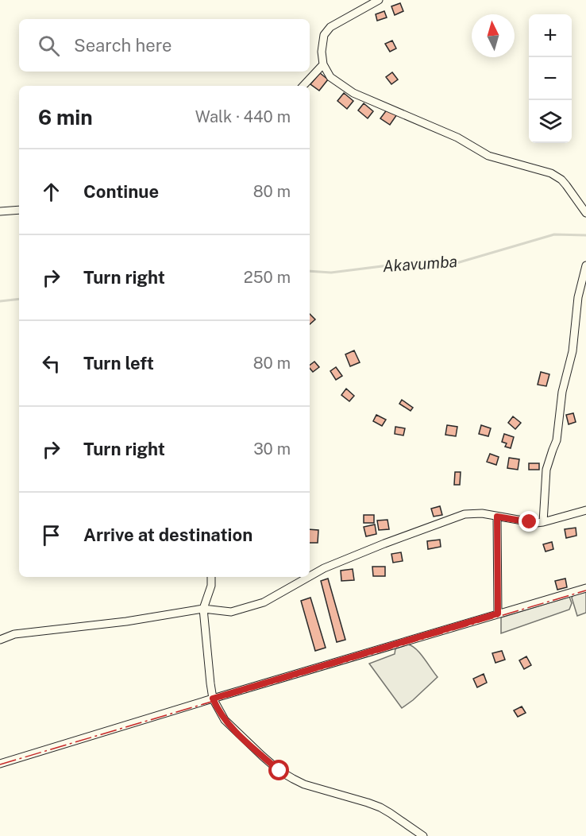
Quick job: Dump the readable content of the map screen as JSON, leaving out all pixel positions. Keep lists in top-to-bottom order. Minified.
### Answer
{"water":["Akavumba"],"north":"top","page":{"map_buttons":["+","−"],"search":"Search here","heading":["6 min","Walk · 440 m"],"list":[["Continue","80 m"],["Turn right","250 m"],["Turn left","80 m"],["Turn right","30 m"],"Arrive at destination"]}}
